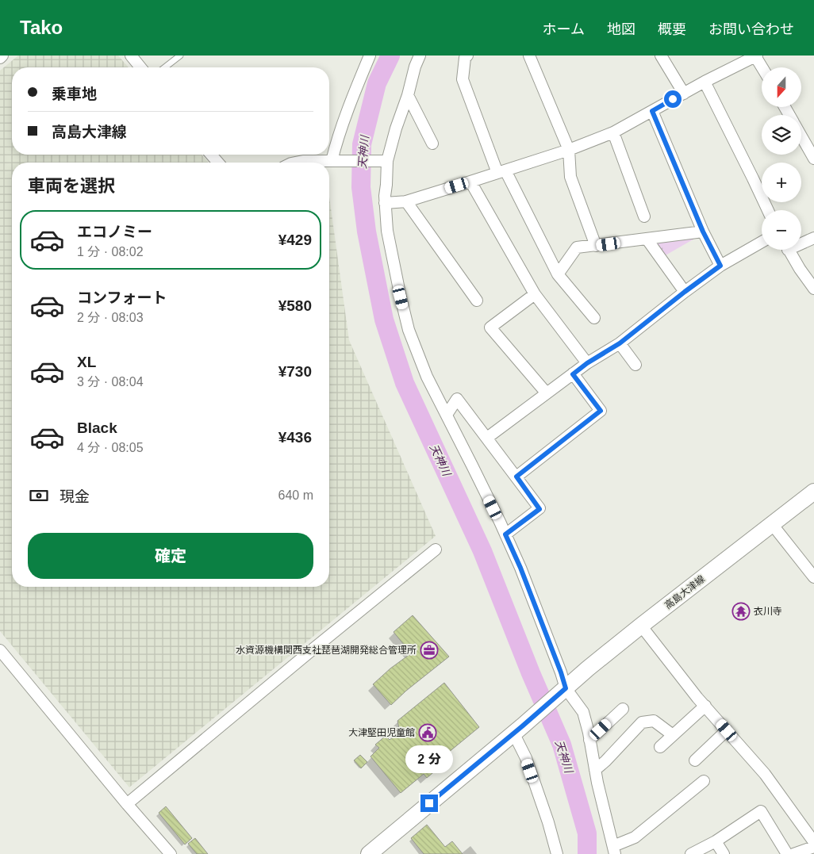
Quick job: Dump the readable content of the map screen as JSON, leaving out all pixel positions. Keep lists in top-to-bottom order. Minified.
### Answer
{"streets":{"main road":["高島大津線"]},"water":["天神川"],"places":{"temple":["衣川寺"],"office":["水資源機構関西支社琵琶湖開発総合管理所"],"public building":["大津堅田児童館"]},"north":"bottom","page":{"header":"Tako","nav":["ホーム","地図","概要","お問い合わせ"],"map_buttons":["+","−"],"banner":["乗車地","高島大津線"],"heading":"車両を選択","list":[{"name":"エコノミー","note":"1 分 · 08:02","value":"¥429"},{"name":"コンフォート","note":"2 分 · 08:03","value":"¥580"},{"name":"XL","note":"3 分 · 08:04","value":"¥730"},{"name":"Black","note":"4 分 · 08:05","value":"¥436"}],"pay":["現金","640 m"],"buttons":"確定","bubble":"2 分"}}
